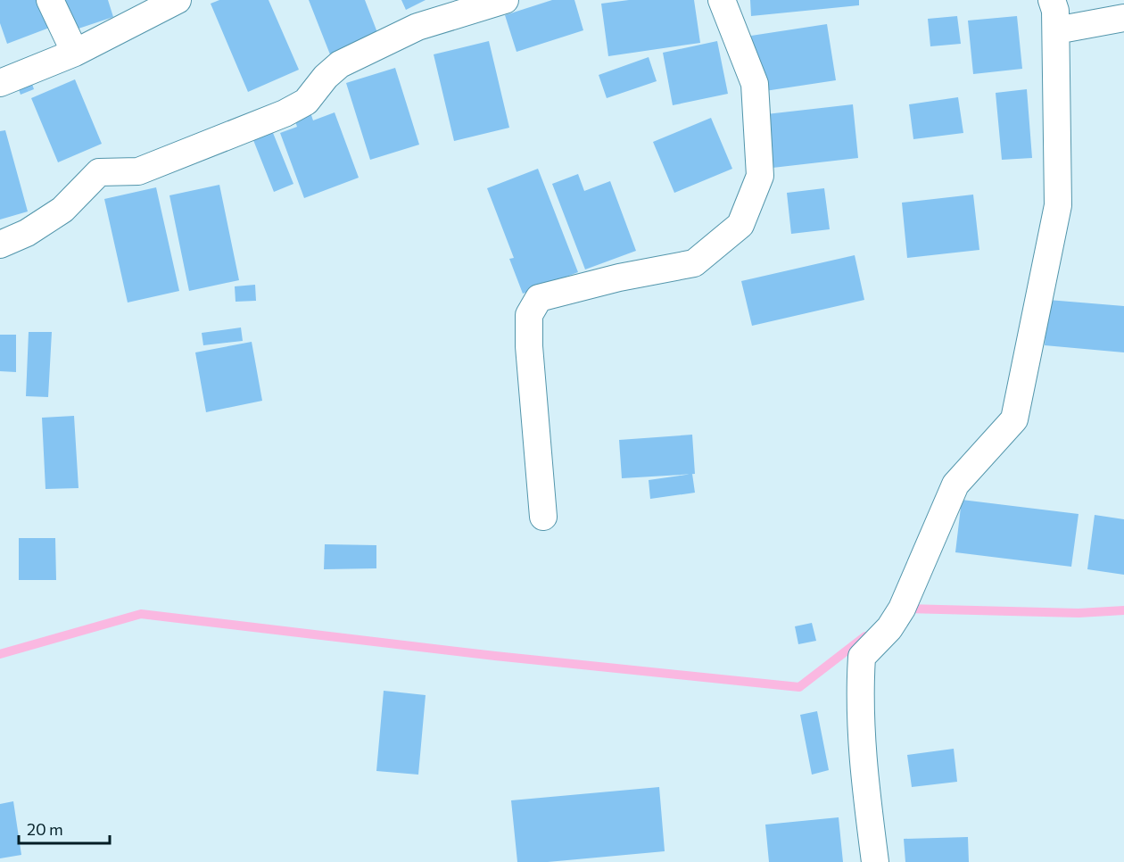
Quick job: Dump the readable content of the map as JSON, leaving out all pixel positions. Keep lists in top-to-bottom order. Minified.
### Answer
{"scale_bar":"20 m"}
